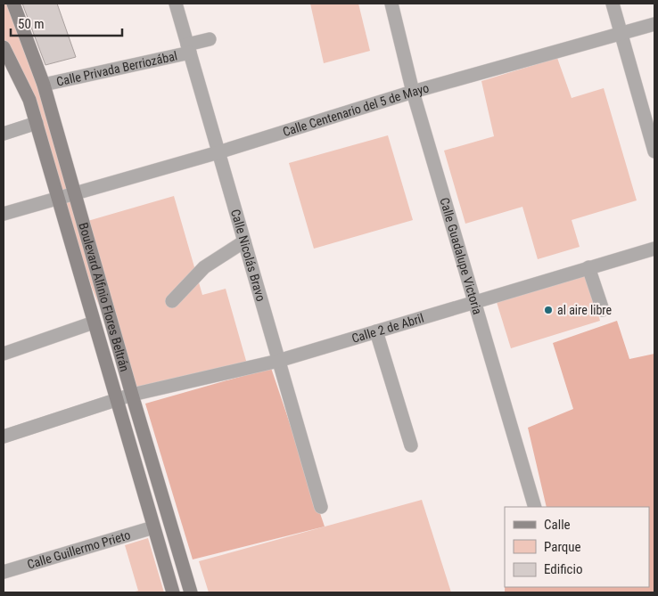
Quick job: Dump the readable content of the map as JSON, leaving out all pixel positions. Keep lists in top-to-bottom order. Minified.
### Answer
{"streets":{"street":["Calle Privada Berriozábal","Calle Centenario del 5 de Mayo","Calle Nicolás Bravo","Calle Guadalupe Victoria","Boulevard Alfinio Flores Beltrán","Calle 2 de Abril","Calle Guillermo Prieto"]},"crossings":[["Calle Privada Berriozábal","Calle Nicolás Bravo"],["Calle Privada Berriozábal","Boulevard Alfinio Flores Beltrán"],["Calle Centenario del 5 de Mayo","Calle Nicolás Bravo"],["Calle Centenario del 5 de Mayo","Calle Guadalupe Victoria"],["Calle Centenario del 5 de Mayo","Boulevard Alfinio Flores Beltrán"],["Calle Nicolás Bravo","Calle 2 de Abril"],["Calle Guadalupe Victoria","Calle 2 de Abril"],["Boulevard Alfinio Flores Beltrán","Calle 2 de Abril"],["Boulevard Alfinio Flores Beltrán","Calle Guillermo Prieto"]],"places":["al aire libre"],"legend":["Calle","Parque","Edificio"],"scale_bar":"50 m"}
